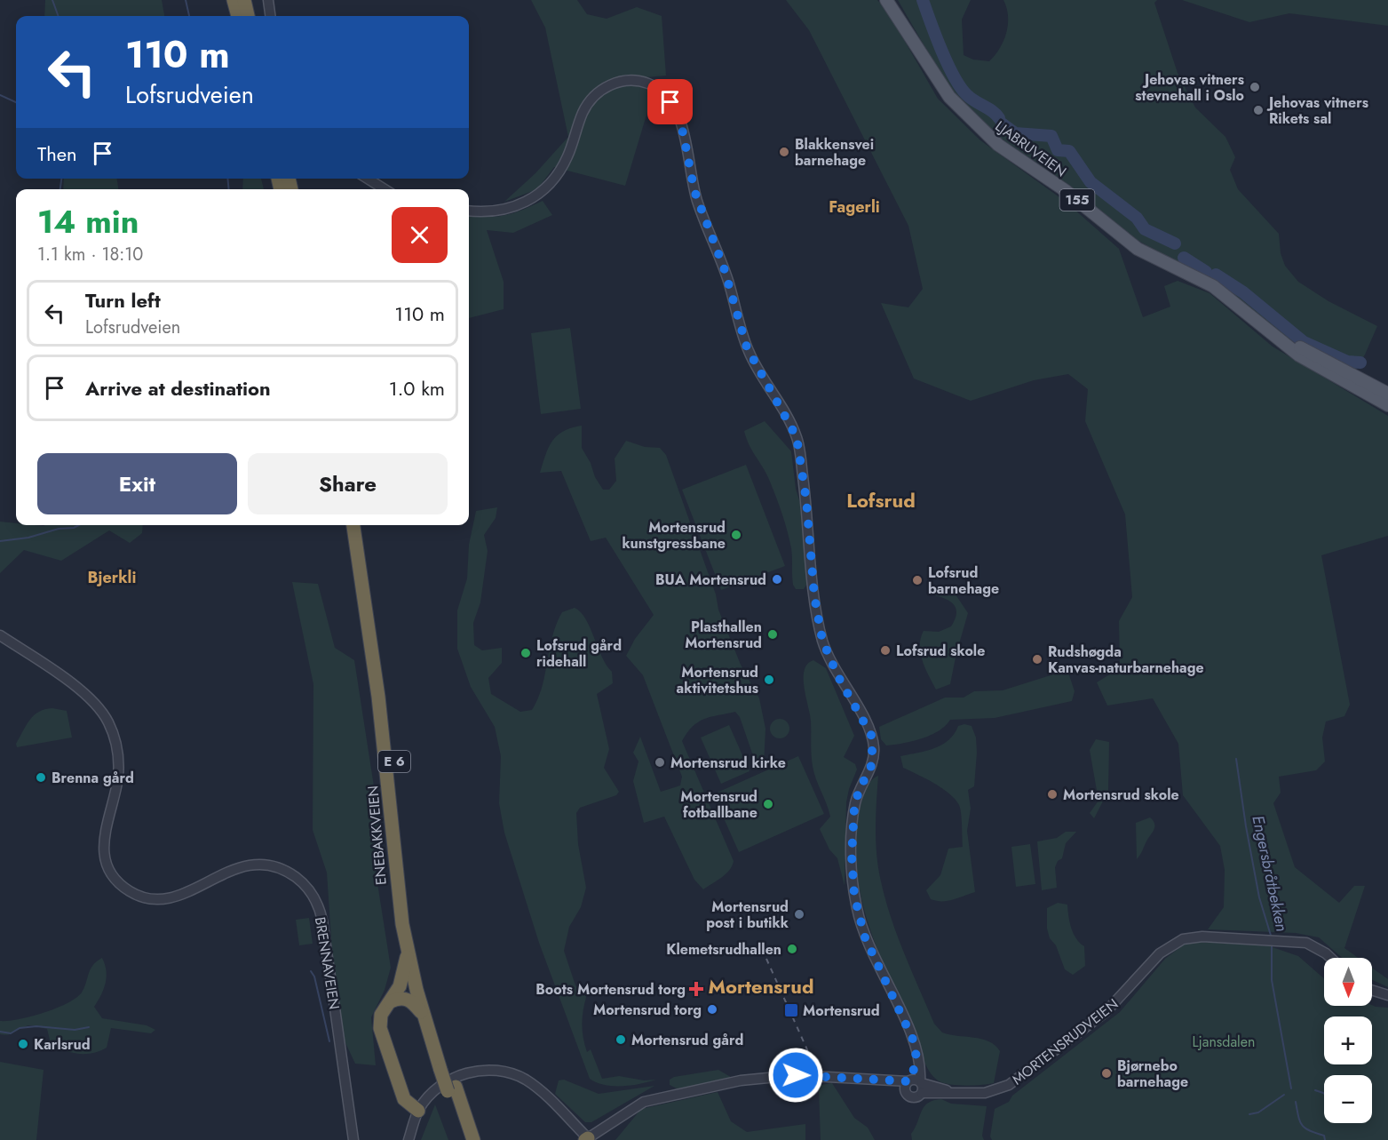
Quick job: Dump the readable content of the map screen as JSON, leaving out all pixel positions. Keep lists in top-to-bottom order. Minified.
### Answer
{"streets":{"highway":["E 6","ENEBAKKVEIEN"],"main road":["LJABRUVEIEN","155"],"street":["BRENNAVEIEN","MORTENSRUDVEIEN"]},"districts":["Fagerli","Lofsrud","Bjerkli","Mortensrud"],"water":["Engersbråtbekken"],"parks":["Ljansdalen"],"places":{"other":["Jehovas vitners stevnehall i Oslo","Jehovas vitners Rikets sal","Blakkensvei barnehage","Mortensrud kunstgressbane","BUA Mortensrud","Lofsrud barnehage","Plasthallen Mortensrud","Lofsrud skole","Lofsrud gård ridehall","Rudshøgda Kanvas-naturbarnehage","Mortensrud aktivitetshus","Mortensrud kirke","Brenna gård","Mortensrud skole","Mortensrud fotballbane","Mortensrud post i butikk","Klemetsrudhallen","Mortensrud torg","Mortensrud gård","Karlsrud","Bjørnebo barnehage"],"health":["Boots Mortensrud torg"],"transit":["Mortensrud"]},"north":"bottom","page":{"turn":["110 m","Lofsrudveien"],"then":"Then","heading":["14 min","1.1 km · 18:10"],"list":[{"name":"Turn left","note":"Lofsrudveien","value":"110 m"},{"name":"Arrive at destination","value":"1.0 km"}],"buttons":["Exit","Share"],"map_buttons":["+","−"]}}
